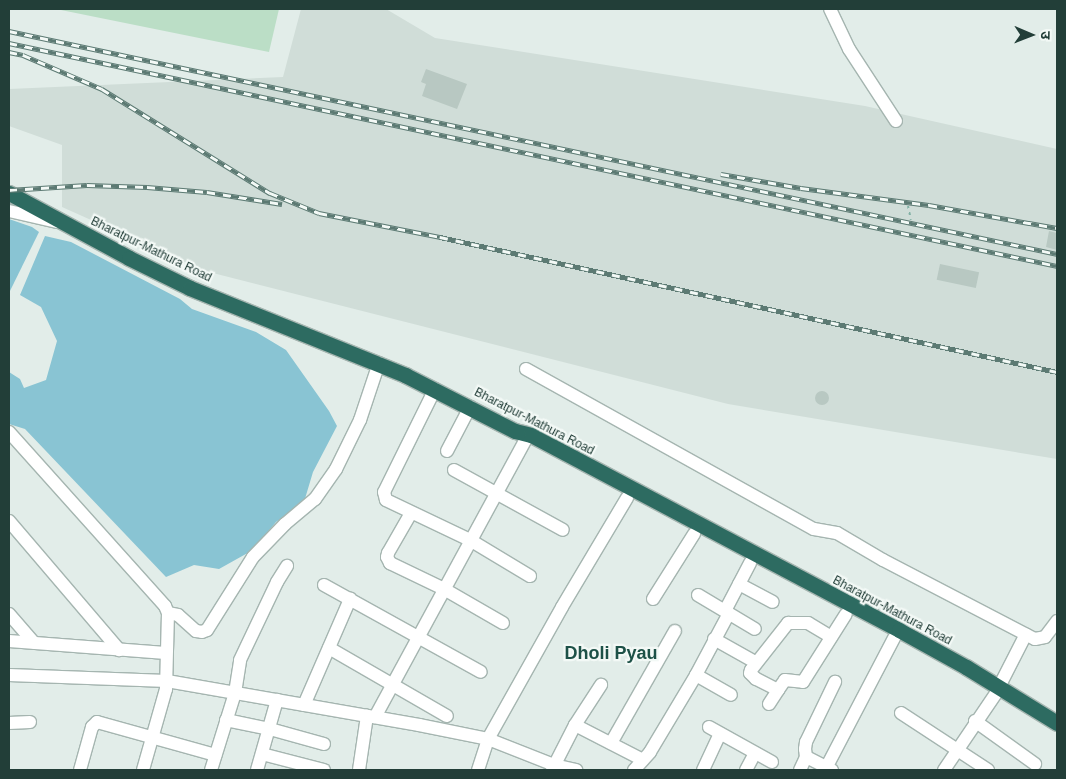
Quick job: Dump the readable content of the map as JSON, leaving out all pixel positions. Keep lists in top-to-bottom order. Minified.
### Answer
{"streets":{"highway":["Bharatpur-Mathura Road"]},"districts":["Dholi Pyau"],"north":"right"}
